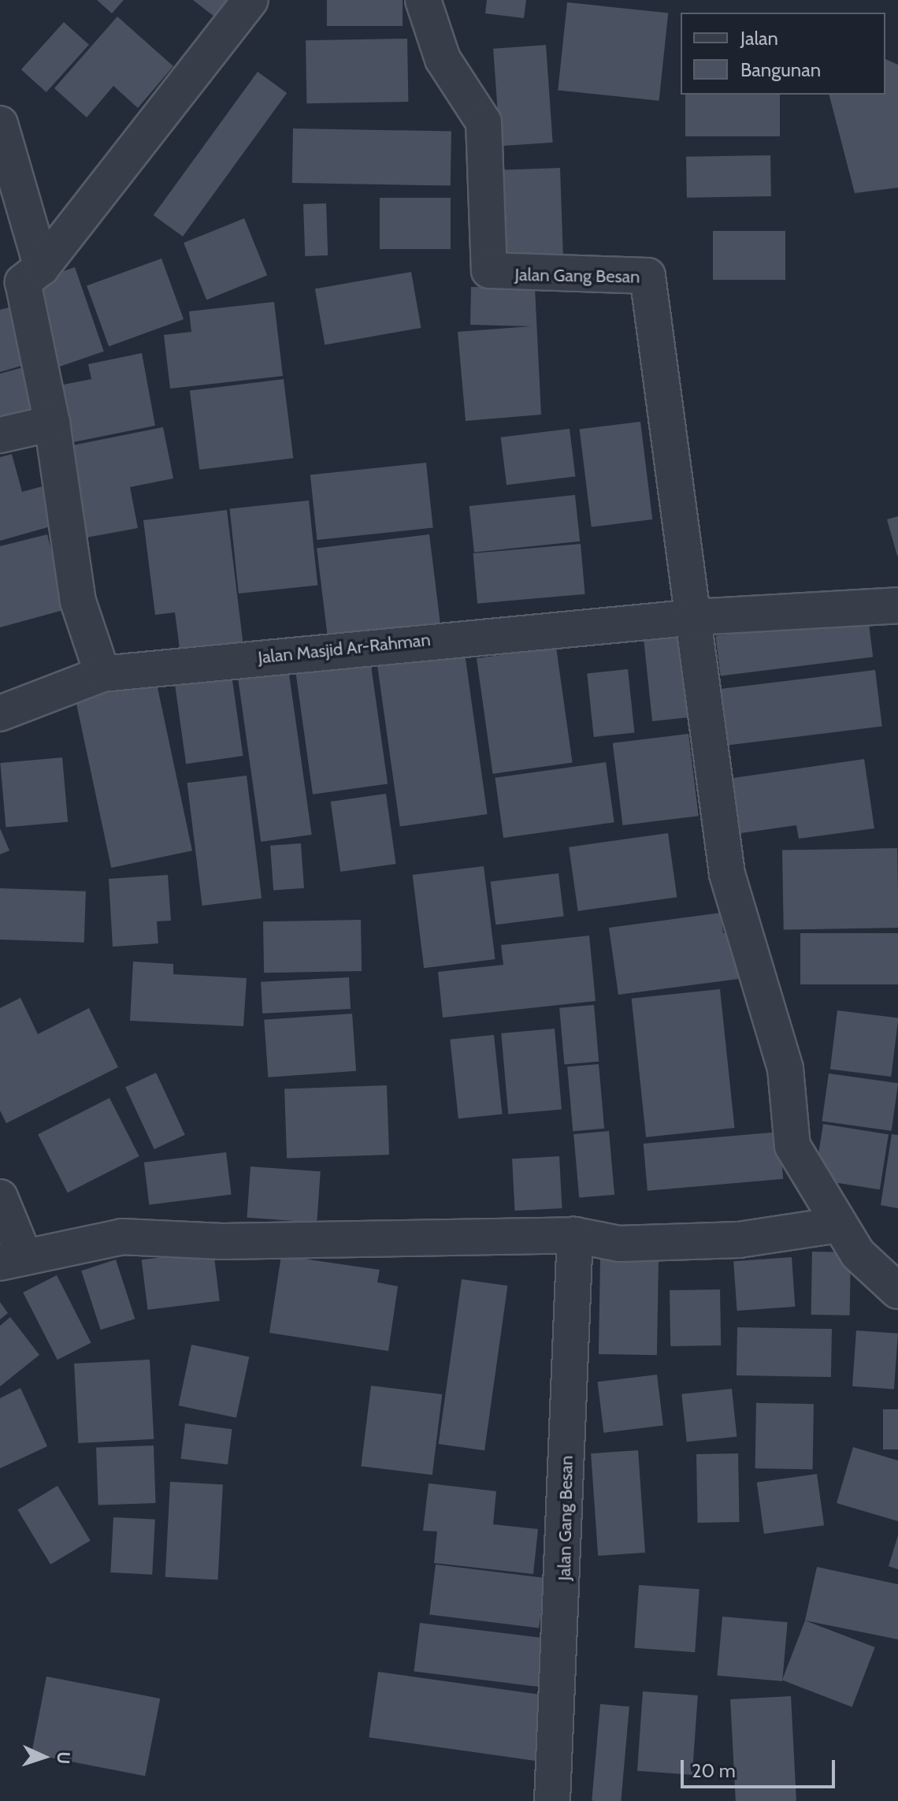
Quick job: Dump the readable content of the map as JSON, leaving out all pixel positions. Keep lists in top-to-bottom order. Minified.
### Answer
{"streets":{"street":["Jalan Gang Besan","Jalan Masjid Ar-Rahman"]},"crossings":[["Jalan Gang Besan","Jalan Masjid Ar-Rahman"]],"legend":["Jalan","Bangunan"],"scale_bar":"20 m","north":"right"}
